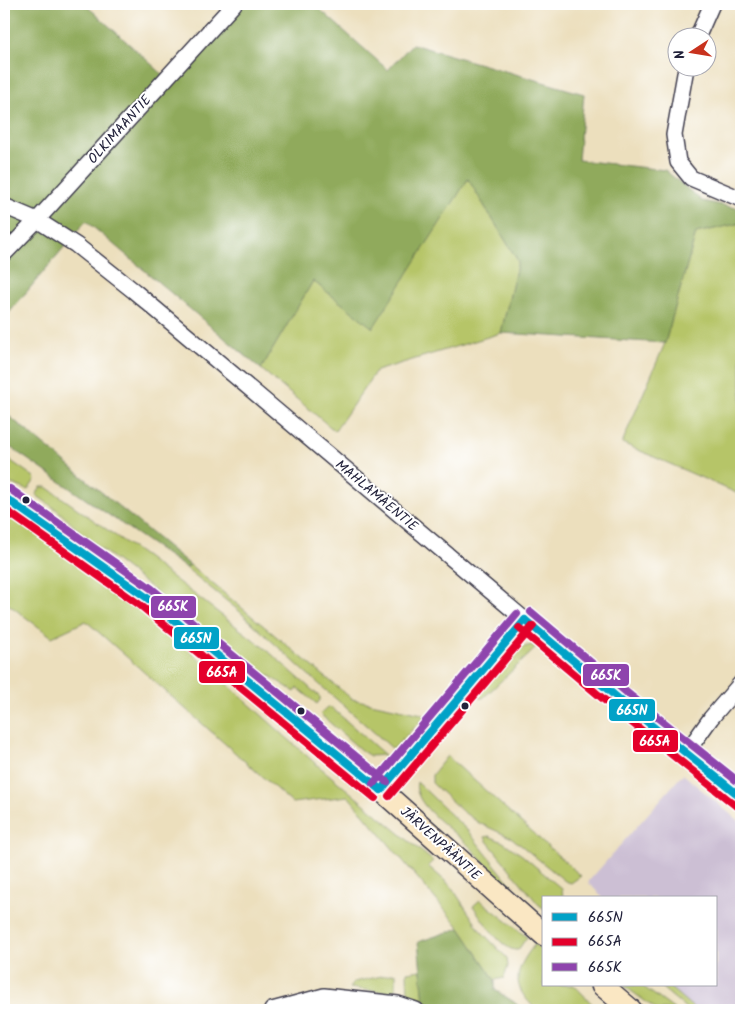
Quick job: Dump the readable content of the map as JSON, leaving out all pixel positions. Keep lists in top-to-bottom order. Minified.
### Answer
{"streets":{"main road":["JÄRVENPÄÄNTIE"],"street":["OLKIMAANTIE","MAHLAMÄENTIE"]},"crossings":[["OLKIMAANTIE","MAHLAMÄENTIE"]],"lines":["transit line 665K","transit line 665N","transit line 665A"],"legend":["665N","665A","665K"],"north":"left"}
